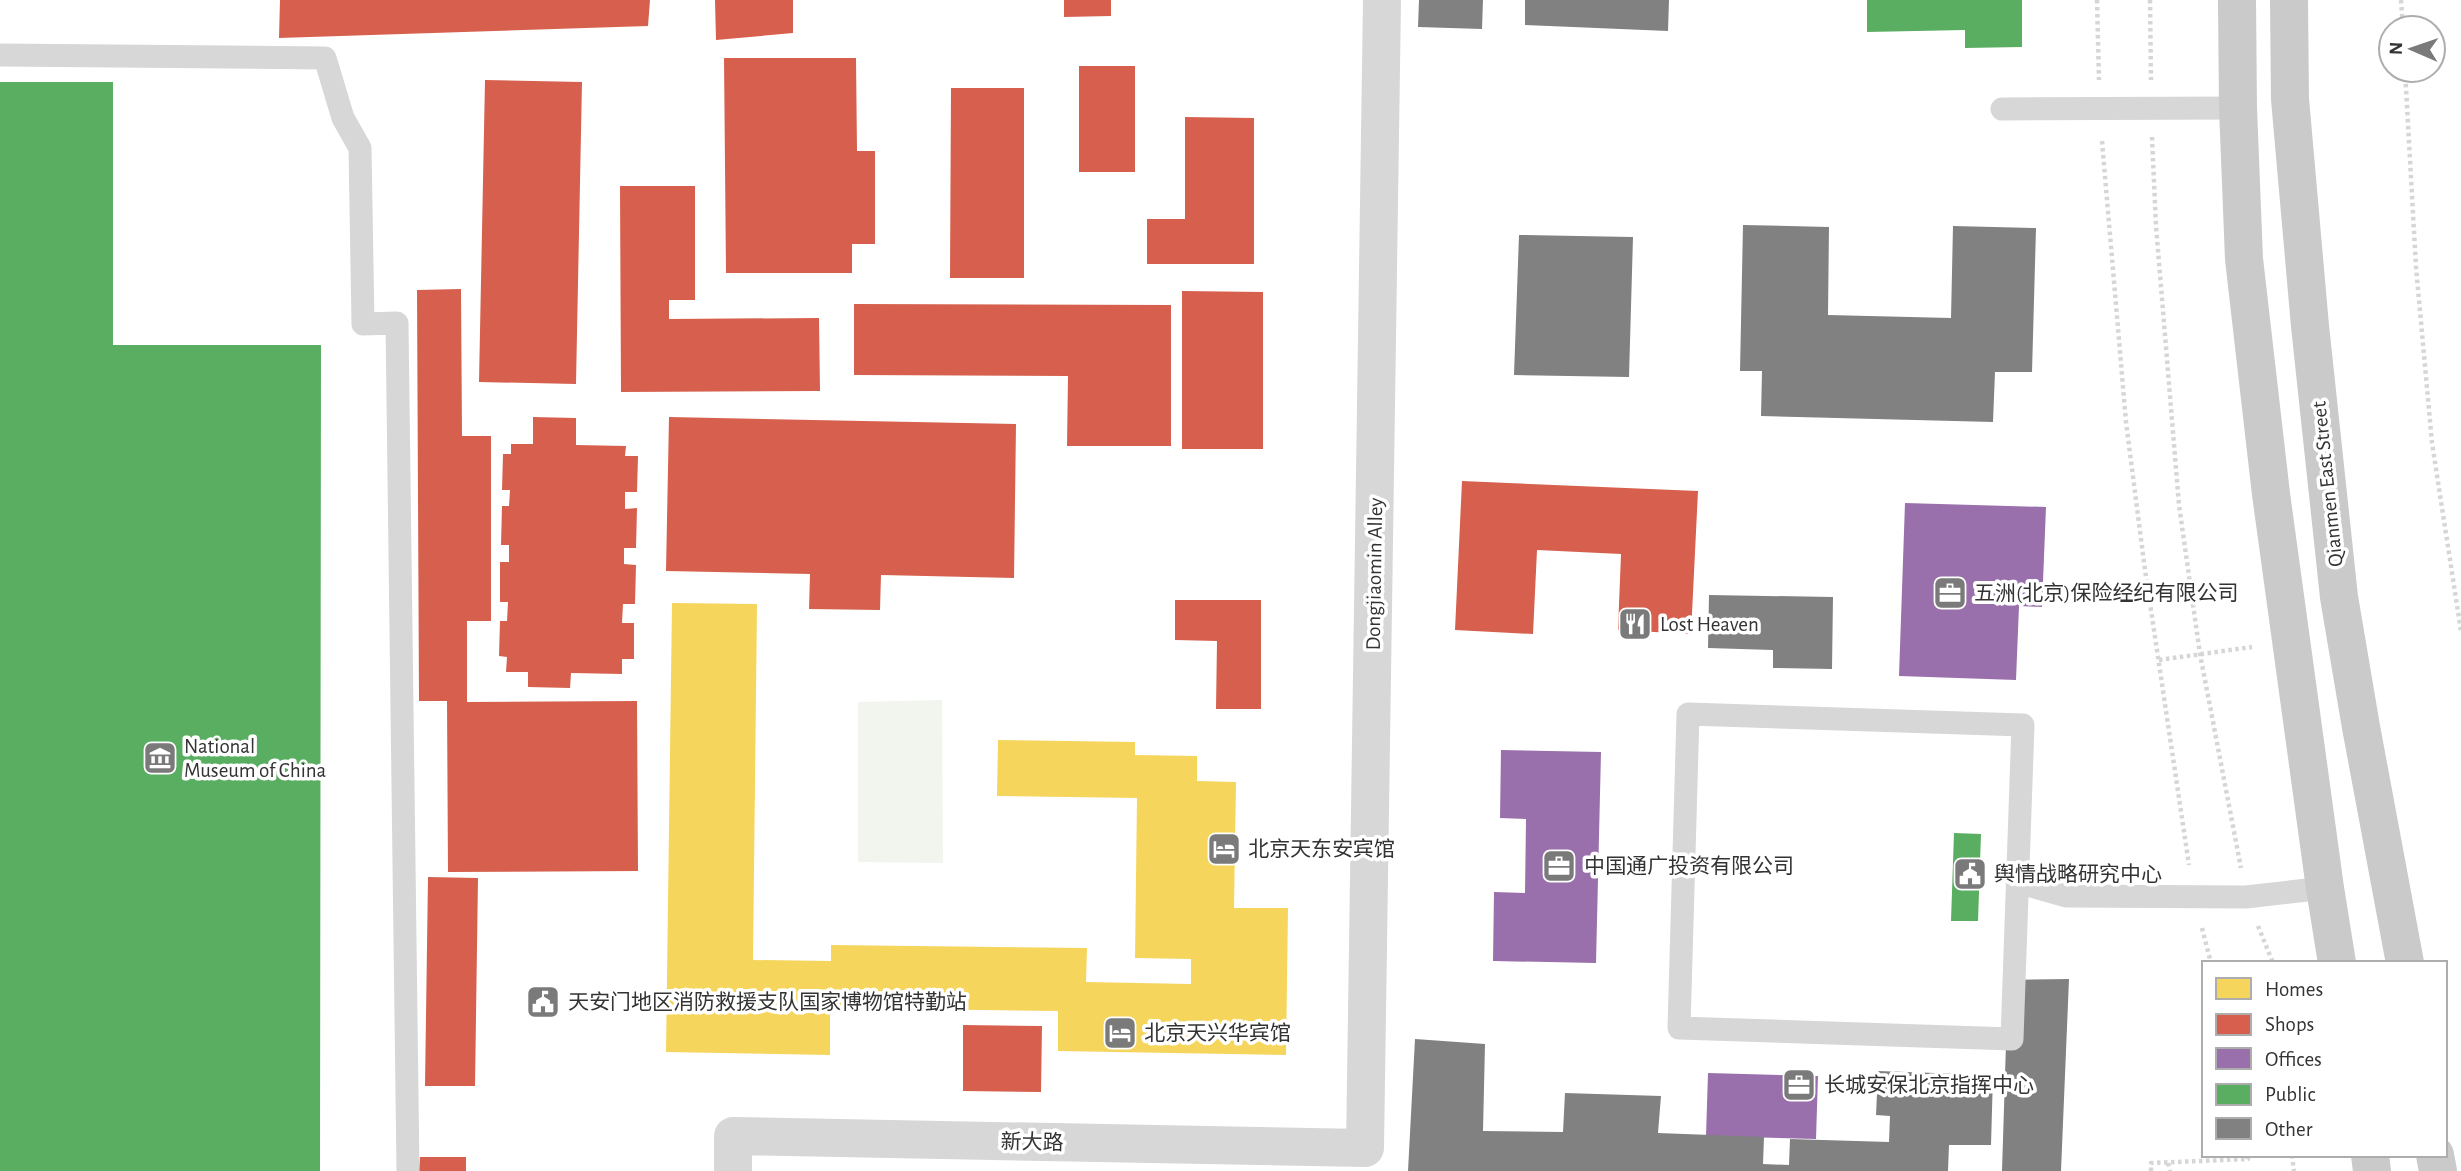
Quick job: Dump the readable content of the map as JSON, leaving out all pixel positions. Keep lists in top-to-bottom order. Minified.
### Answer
{"streets":{"main road":["Qianmen East Street"],"street":["Dongjiaomin Alley","新大路"]},"crossings":[["Dongjiaomin Alley","新大路"]],"places":{"office":["五洲(北京)保险经纪有限公司","中国通广投资有限公司","长城安保北京指挥中心"],"restaurant":["Lost Heaven"],"museum":["National Museum of China"],"hotel":["北京天东安宾馆","北京天兴华宾馆"],"public building":["舆情战略研究中心","天安门地区消防救援支队国家博物馆特勤站"]},"legend":["Homes","Shops","Offices","Public","Other"],"north":"left"}
